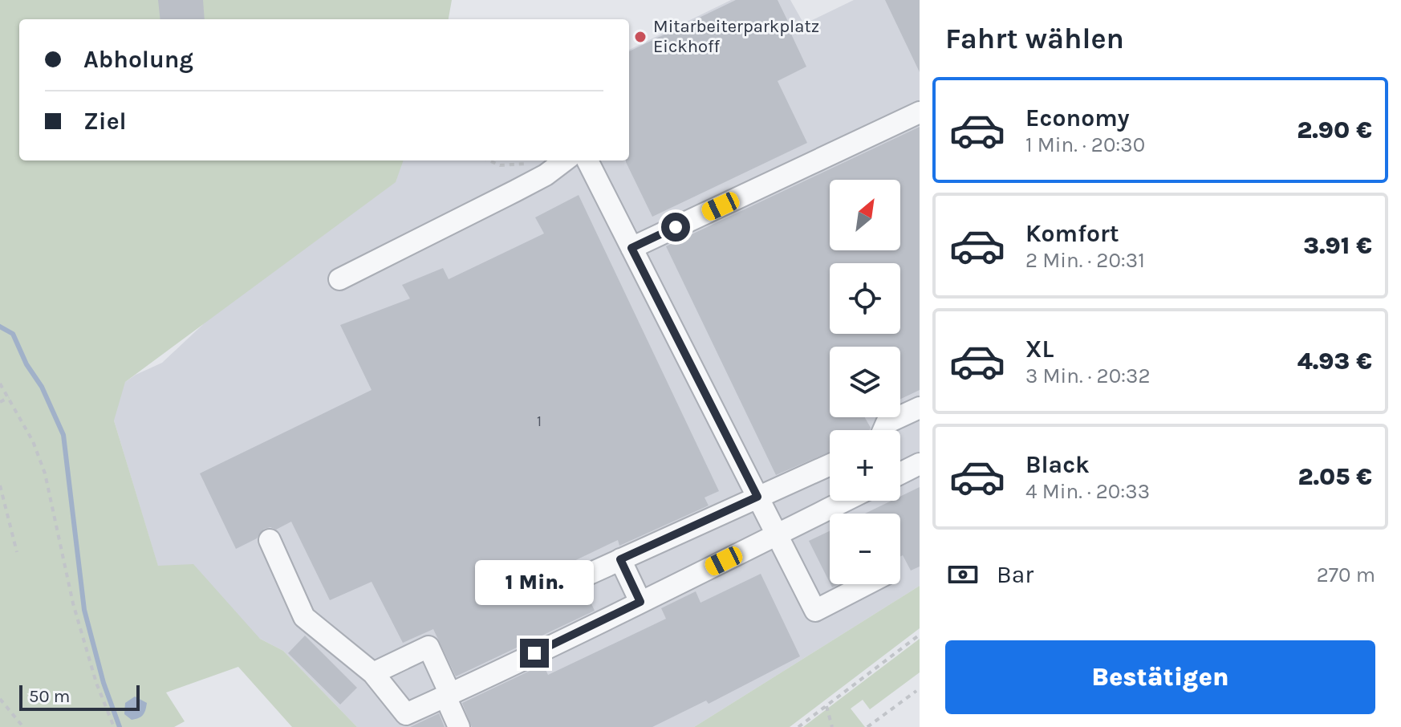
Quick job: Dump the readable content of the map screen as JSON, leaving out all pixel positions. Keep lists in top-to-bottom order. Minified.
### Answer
{"places":["Mitarbeiterparkplatz Eickhoff"],"house_numbers":["1"],"scale_bar":"50 m","north":"top right","page":{"heading":"Fahrt wählen","banner":["Abholung","Ziel"],"list":[{"name":"Economy","note":"1 Min. · 20:30","value":"2.90 €"},{"name":"Komfort","note":"2 Min. · 20:31","value":"3.91 €"},{"name":"XL","note":"3 Min. · 20:32","value":"4.93 €"},{"name":"Black","note":"4 Min. · 20:33","value":"2.05 €"}],"map_buttons":["+","−"],"pay":["Bar","270 m"],"bubble":"1 Min.","buttons":"Bestätigen","scale":"50 m"}}
